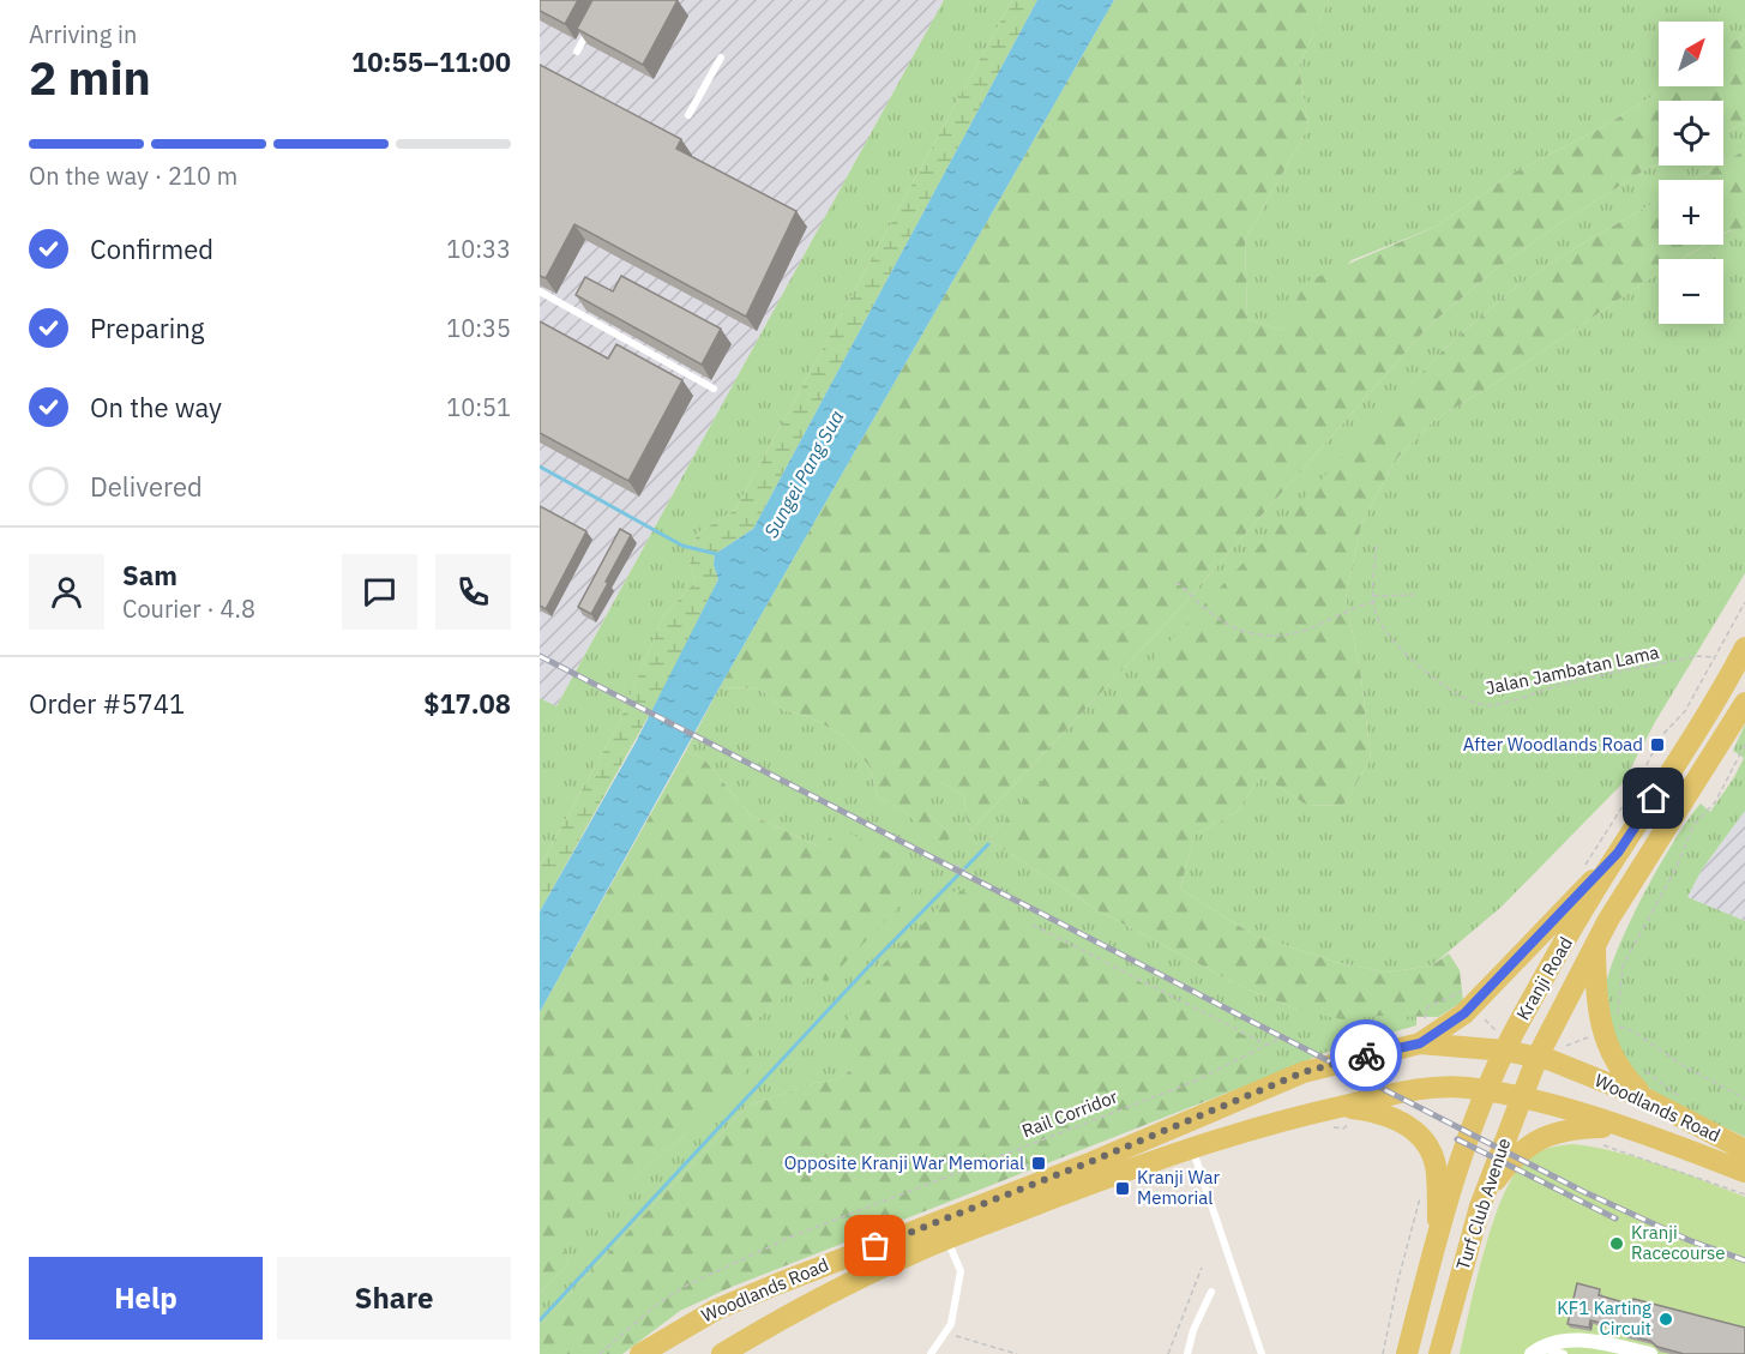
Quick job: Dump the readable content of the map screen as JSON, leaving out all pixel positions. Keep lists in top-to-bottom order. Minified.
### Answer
{"streets":{"main road":["Kranji Road","Woodlands Road","Turf Club Avenue"],"path":["Jalan Jambatan Lama","Rail Corridor"]},"crossings":[["Kranji Road","Woodlands Road"],["Kranji Road","Turf Club Avenue"],["Woodlands Road","Turf Club Avenue"]],"water":["Sungei Pang Sua"],"places":{"transit":["After Woodlands Road","Opposite Kranji War Memorial","Kranji War Memorial"],"other":["Kranji Racecourse","KF1 Karting Circuit"]},"north":"top right","page":{"heading":["2 min","Arriving in","10:55–11:00"],"panel":["Sam","Courier · 4.8","Order #5741","$17.08"],"map_buttons":["+","−"],"bar":"On the way · 210 m","list":[["Confirmed","10:33"],["Preparing","10:35"],["On the way","10:51"],"Delivered"],"buttons":["Help","Share"]}}
